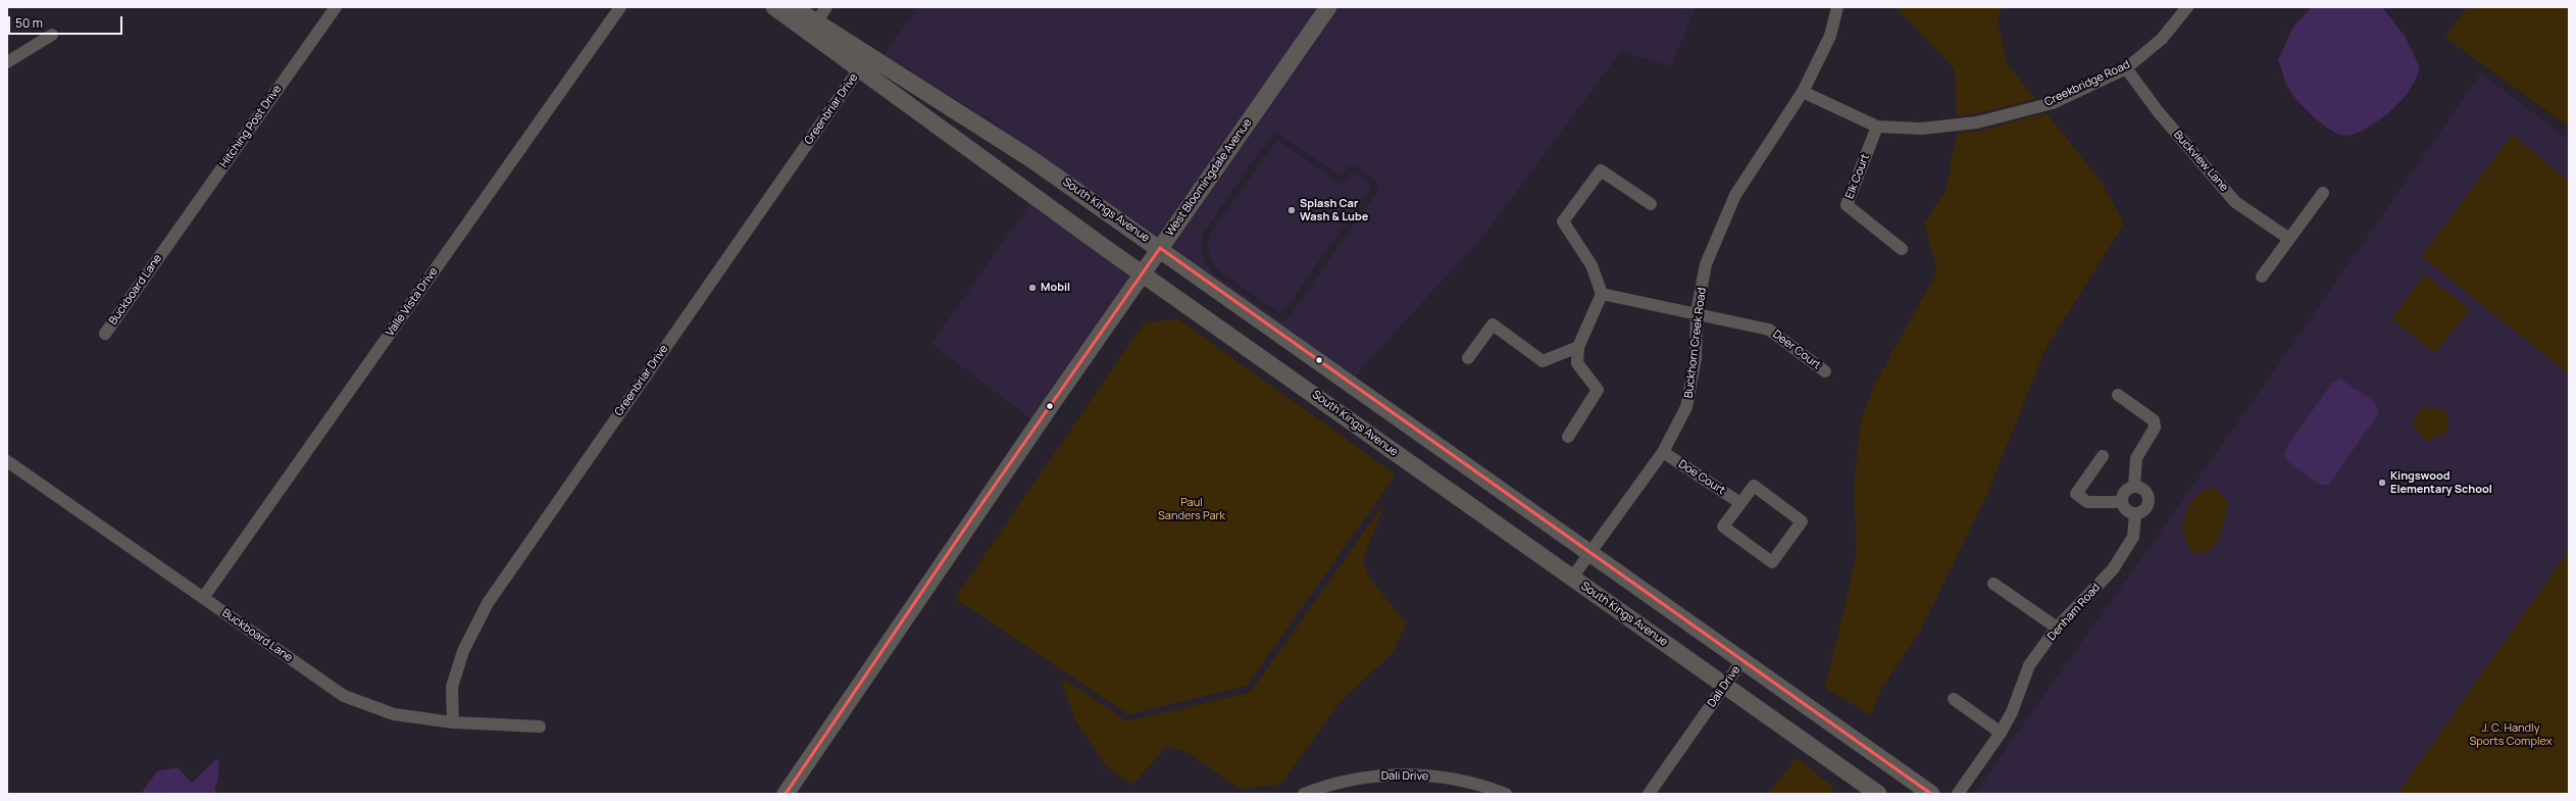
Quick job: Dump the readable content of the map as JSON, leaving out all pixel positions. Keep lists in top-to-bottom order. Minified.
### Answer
{"streets":{"main road":["West Bloomingdale Avenue","South Kings Avenue"],"street":["Creekbridge Road","Greenbriar Drive","Hitching Post Drive","Buckview Lane","Elk Court","Buckboard Lane","Valle Vista Drive","Buckhorn Creek Road","Deer Court","Doe Court","Denham Road","Dali Drive"]},"crossings":[["Creekbridge Road","Buckview Lane"],["Creekbridge Road","Elk Court"],["Creekbridge Road","Buckhorn Creek Road"],["Greenbriar Drive","South Kings Avenue"],["Greenbriar Drive","Buckboard Lane"],["Hitching Post Drive","Buckboard Lane"],["West Bloomingdale Avenue","South Kings Avenue"],["South Kings Avenue","Buckhorn Creek Road"],["South Kings Avenue","Dali Drive"],["Buckboard Lane","Valle Vista Drive"],["Buckhorn Creek Road","Deer Court"],["Buckhorn Creek Road","Doe Court"]],"parks":["Paul Sanders Park","J. C. Handly Sports Complex"],"places":["Splash Car Wash & Lube","Mobil","Kingswood Elementary School"],"scale_bar":"50 m"}
